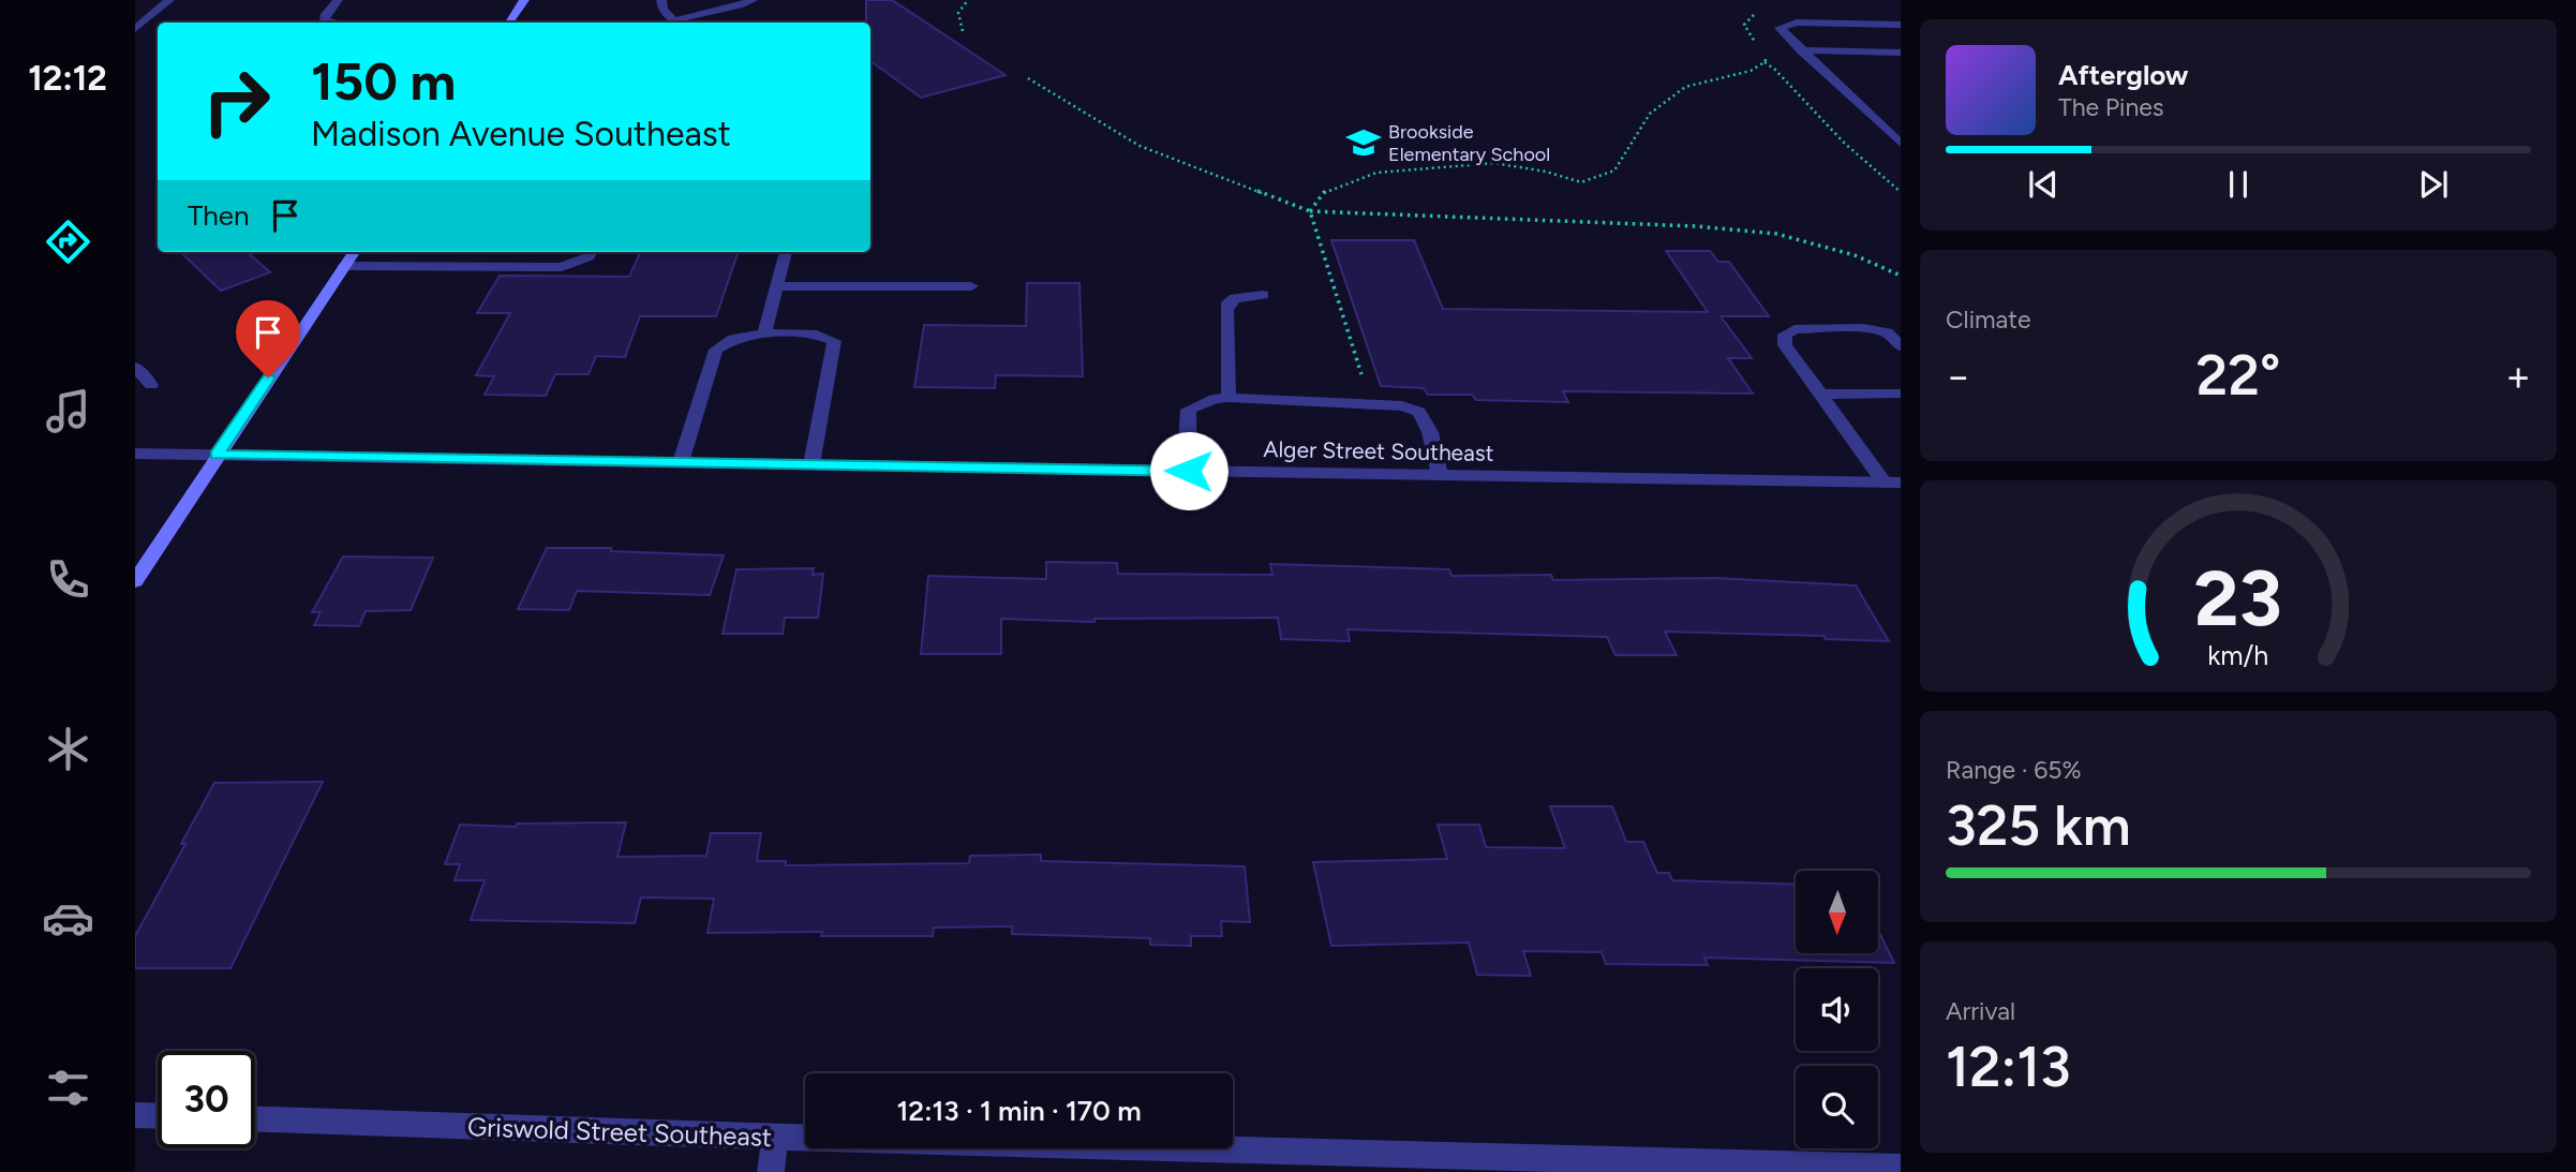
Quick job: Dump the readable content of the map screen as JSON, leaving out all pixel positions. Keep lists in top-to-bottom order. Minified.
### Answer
{"streets":{"street":["Alger Street Southeast","Griswold Street Southeast"]},"places":{"school or university":["Brookside Elementary School"]},"north":"bottom","page":{"tabs":"12:12","turn":["150 m","Madison Avenue Southeast"],"song":["Afterglow","The Pines"],"then":"Then","tile":["Climate",["Range · 65%","325 km"],["Arrival","12:13"]],"heat":["−","22°","+"],"limit":"30","trip":"12:13 · 1 min · 170 m","gauge":["23","km/h"]}}
